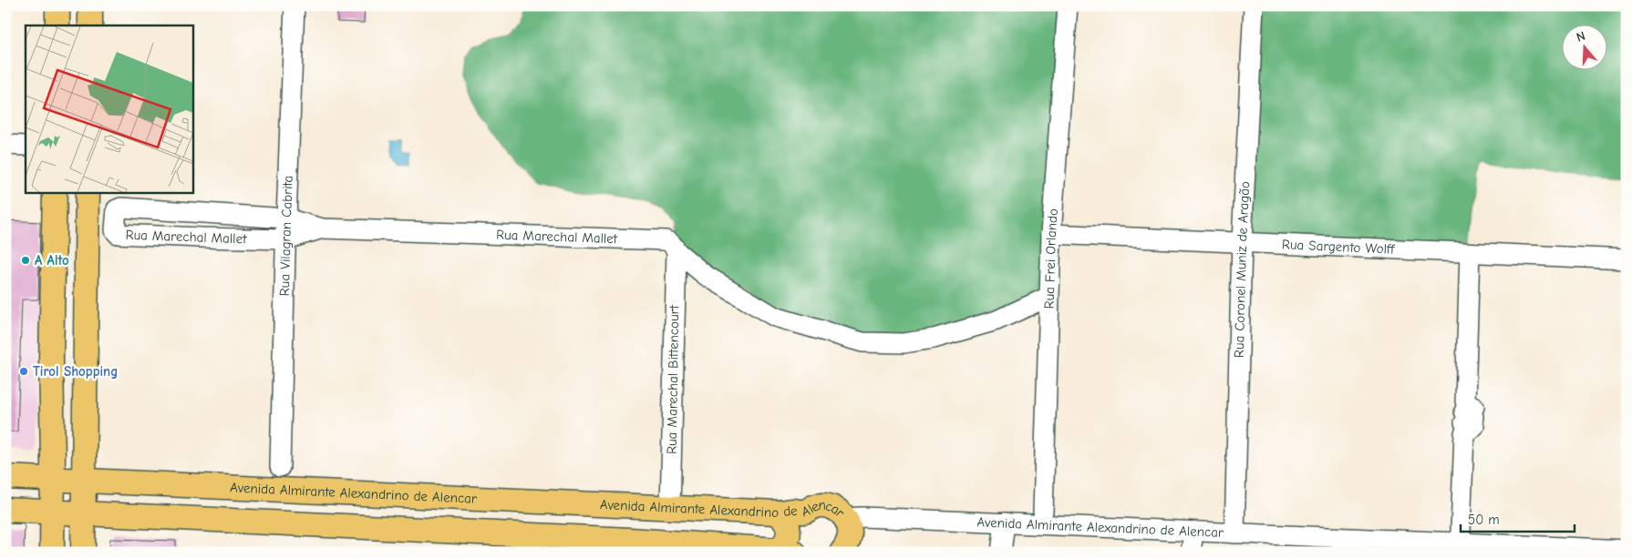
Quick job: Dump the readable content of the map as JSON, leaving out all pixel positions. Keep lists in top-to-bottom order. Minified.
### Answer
{"streets":{"main road":["Avenida Almirante Alexandrino de Alencar"],"street":["Rua Vilagran Cabrita","Rua Marechal Mallet","Rua Sargento Wolff","Rua Frei Orlando","Rua Coronel Muniz de Aragão","Rua Marechal Bittencourt"]},"crossings":[["Rua Vilagran Cabrita","Rua Marechal Mallet"],["Rua Marechal Mallet","Rua Frei Orlando"],["Rua Marechal Mallet","Rua Marechal Bittencourt"],["Rua Sargento Wolff","Rua Frei Orlando"],["Rua Sargento Wolff","Rua Coronel Muniz de Aragão"],["Rua Coronel Muniz de Aragão","Avenida Almirante Alexandrino de Alencar"],["Rua Marechal Bittencourt","Avenida Almirante Alexandrino de Alencar"]],"places":["A Alto","Tirol Shopping"],"scale_bar":"50 m","north":"top"}
